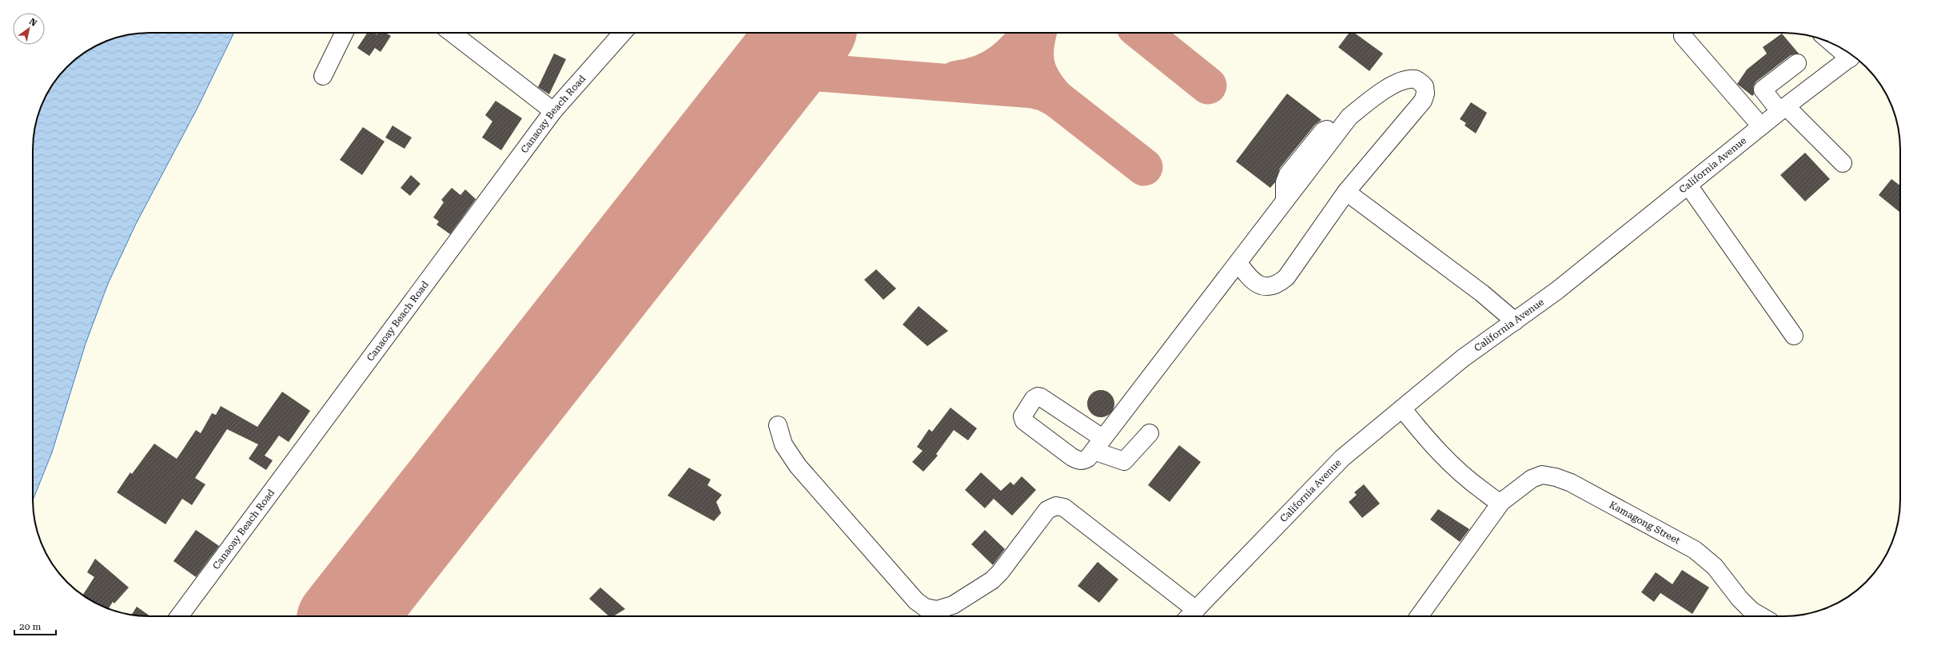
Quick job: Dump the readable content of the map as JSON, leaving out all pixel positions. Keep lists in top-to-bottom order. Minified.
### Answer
{"streets":{"street":["Canaoay Beach Road","California Avenue","Kamagong Street"]},"scale_bar":"20 m","north":"top right"}
